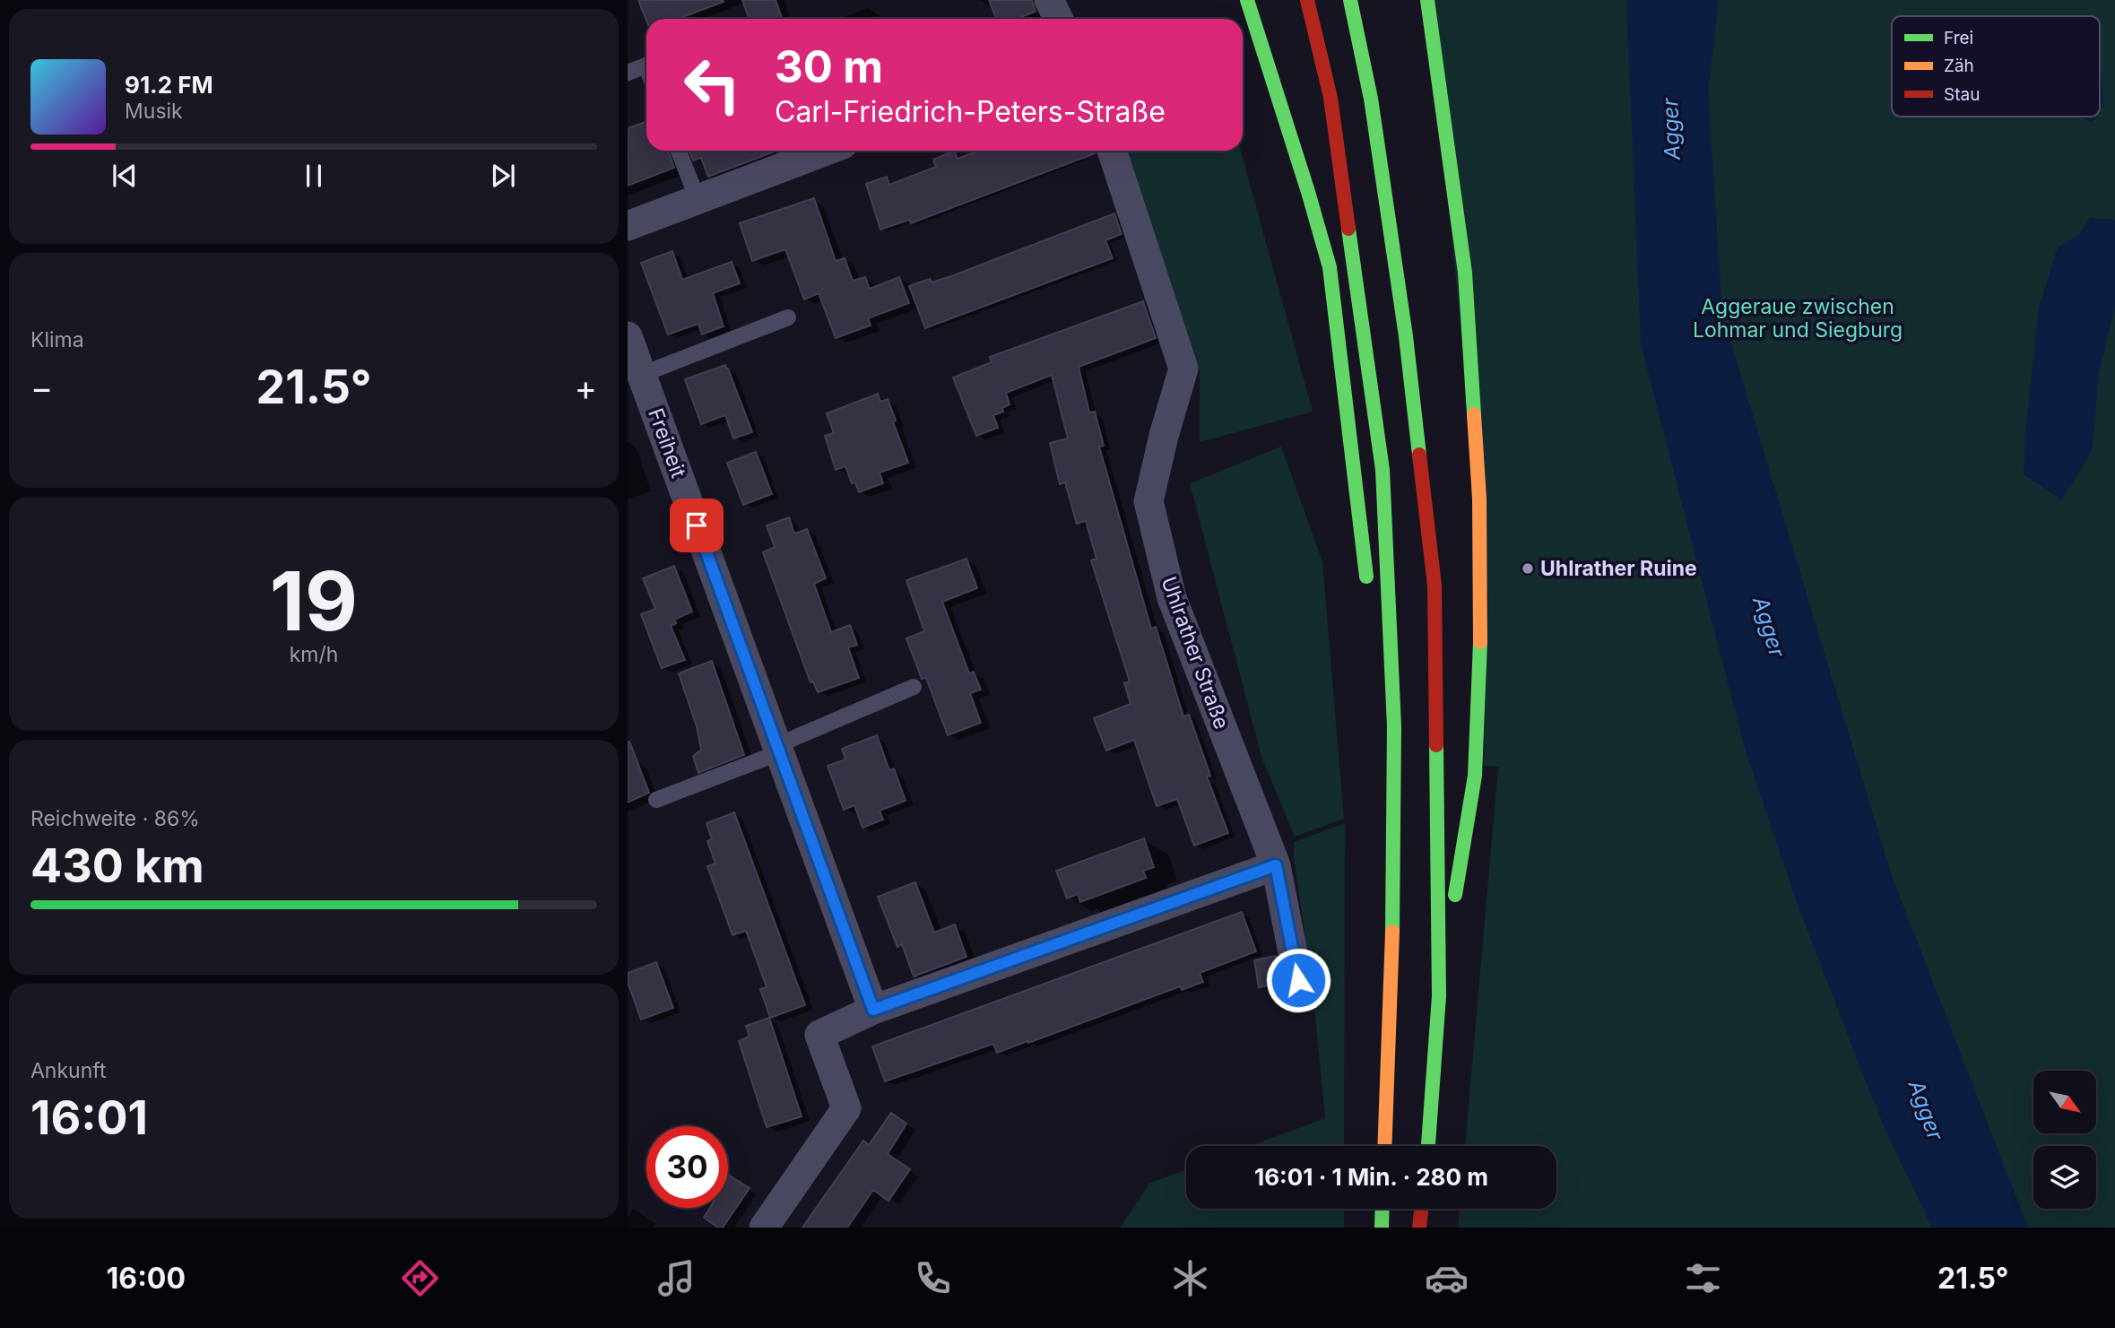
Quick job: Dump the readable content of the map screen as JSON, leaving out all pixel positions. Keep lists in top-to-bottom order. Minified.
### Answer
{"streets":{"street":["Freiheit","Uhlrather Straße"]},"water":["Agger"],"parks":["Aggeraue zwischen Lohmar und Siegburg"],"places":["Uhlrather Ruine"],"legend":["Frei","Zäh","Stau"],"north":"bottom right","page":{"turn":["30 m","Carl-Friedrich-Peters-Straße"],"song":["91.2 FM","Musik"],"tile":["Klima",["19","km/h"],["Reichweite · 86%","430 km"],["Ankunft","16:01"]],"heat":["−","21.5°","+"],"limit":"30","trip":"16:01 · 1 Min. · 280 m","tabs":["16:00","21.5°"]}}
